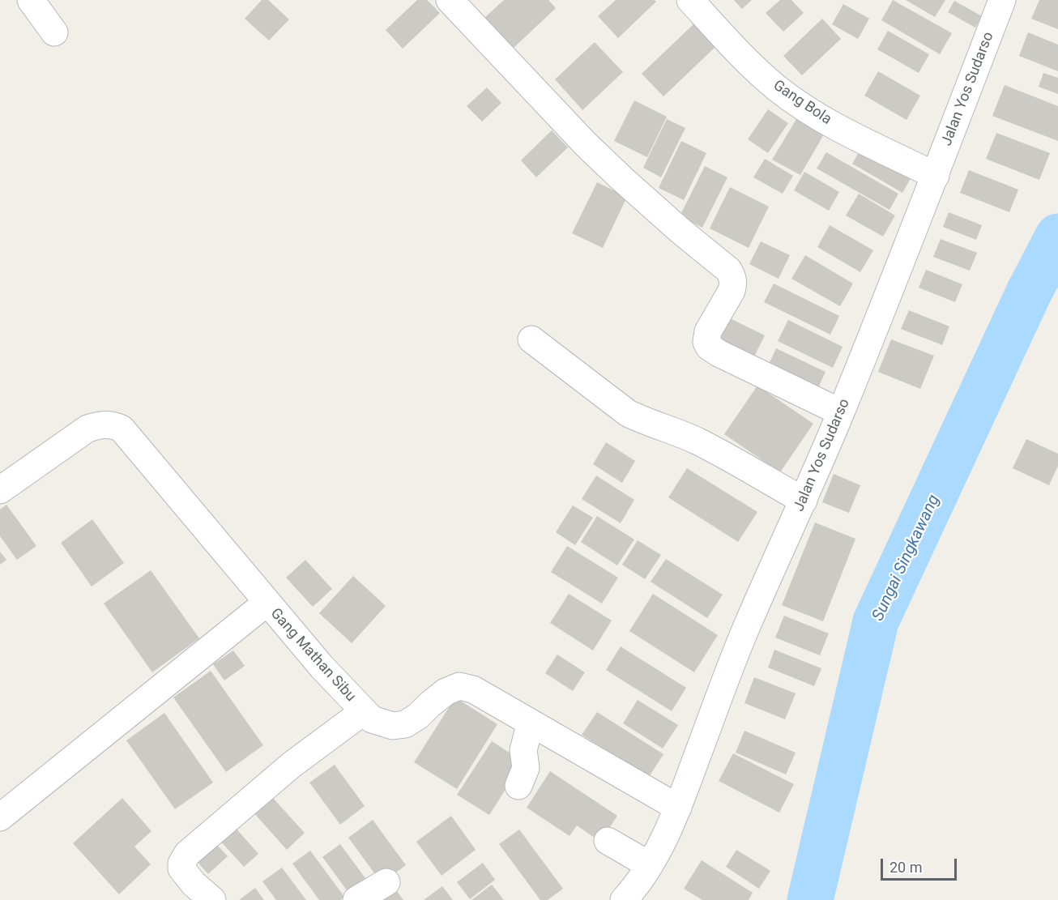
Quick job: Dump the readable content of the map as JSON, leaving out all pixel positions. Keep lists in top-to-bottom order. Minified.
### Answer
{"streets":{"street":["Jalan Yos Sudarso","Gang Bola","Gang Mathan Sibu"]},"crossings":[["Jalan Yos Sudarso","Gang Bola"],["Jalan Yos Sudarso","Gang Mathan Sibu"]],"water":["Sungai Singkawang"],"scale_bar":"20 m"}
